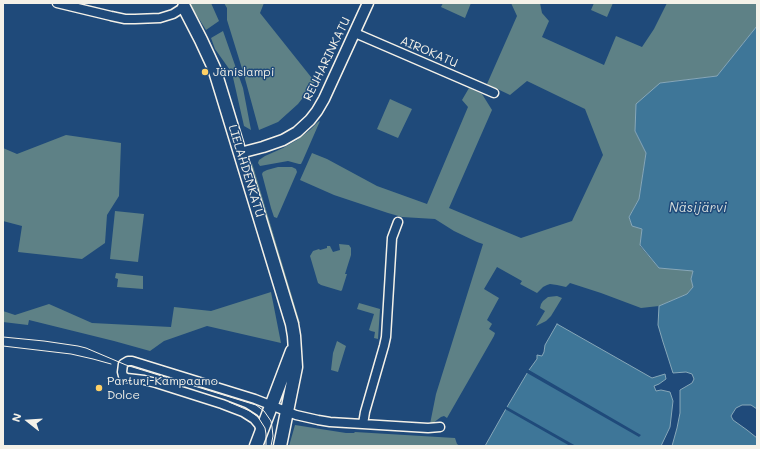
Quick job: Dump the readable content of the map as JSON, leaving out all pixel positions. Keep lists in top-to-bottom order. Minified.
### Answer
{"streets":{"main road":["LIELAHDENKATU"],"street":["AIROKATU","REUHARINKATU"]},"crossings":[["AIROKATU","REUHARINKATU"],["REUHARINKATU","LIELAHDENKATU"]],"water":["Näsijärvi"],"places":["Jänislampi","Parturi-Kampaamo Dolce"],"north":"left"}
